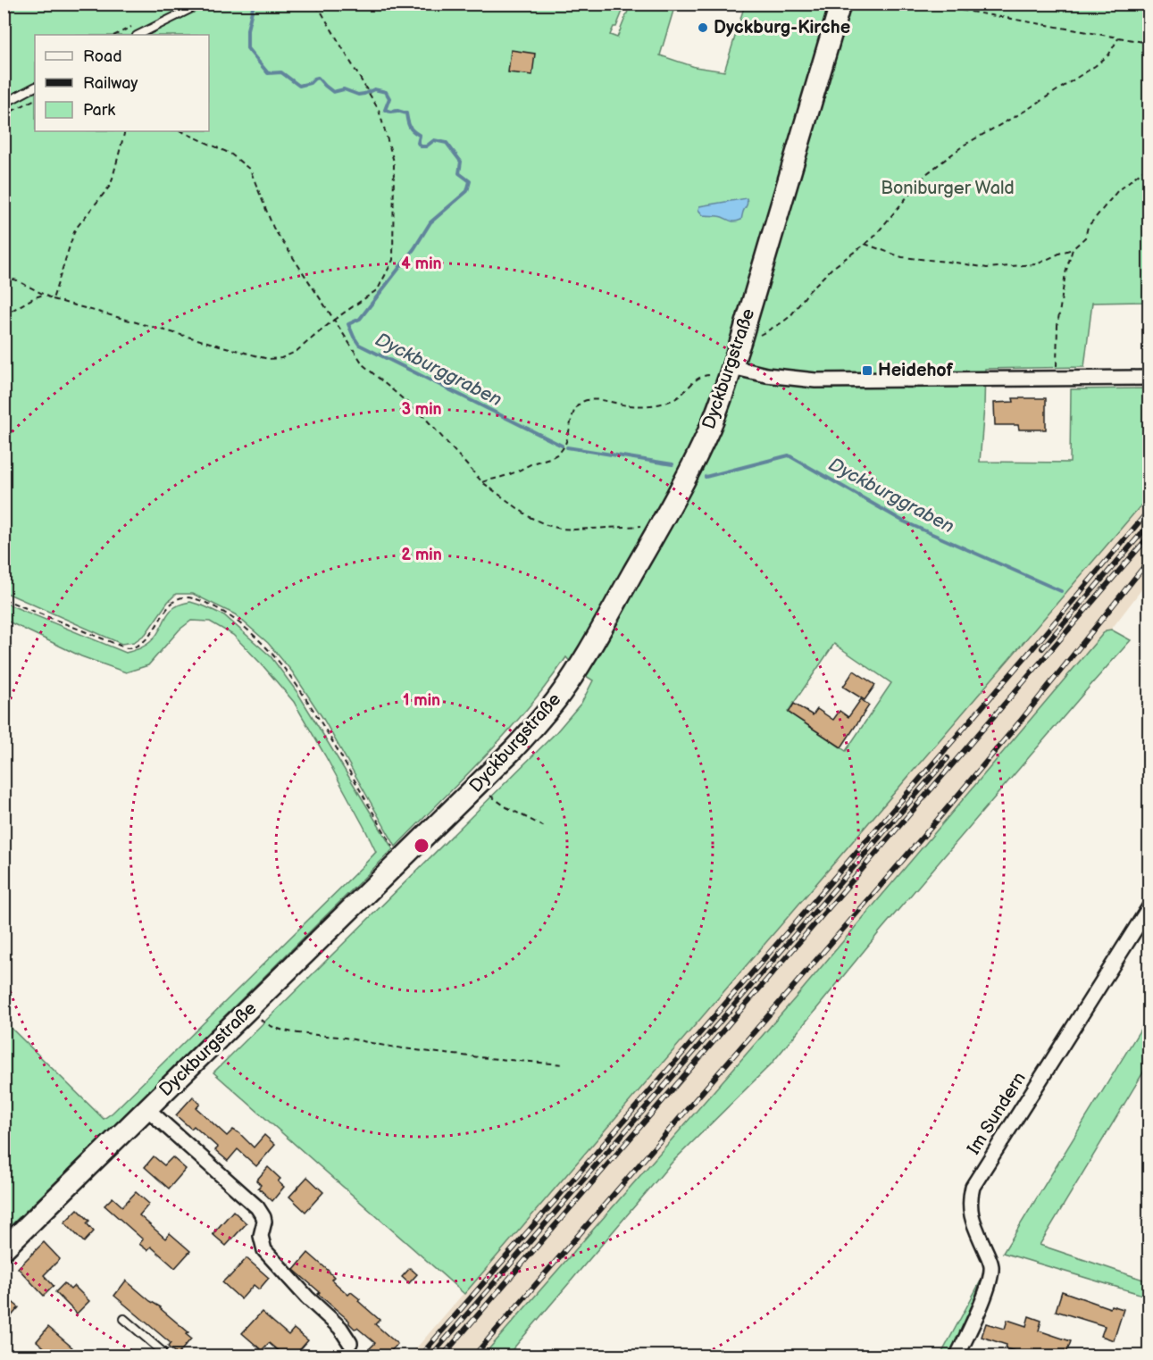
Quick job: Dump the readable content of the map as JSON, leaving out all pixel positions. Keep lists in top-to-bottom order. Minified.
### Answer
{"streets":{"street":["Dyckburgstraße","Im Sundern"]},"water":["Dyckburggraben"],"parks":["Boniburger Wald"],"places":{"other":["Dyckburg-Kirche"],"transit":["Heidehof"]},"legend":["Road","Railway","Park"],"rings":["4 min","3 min","2 min","1 min"]}
